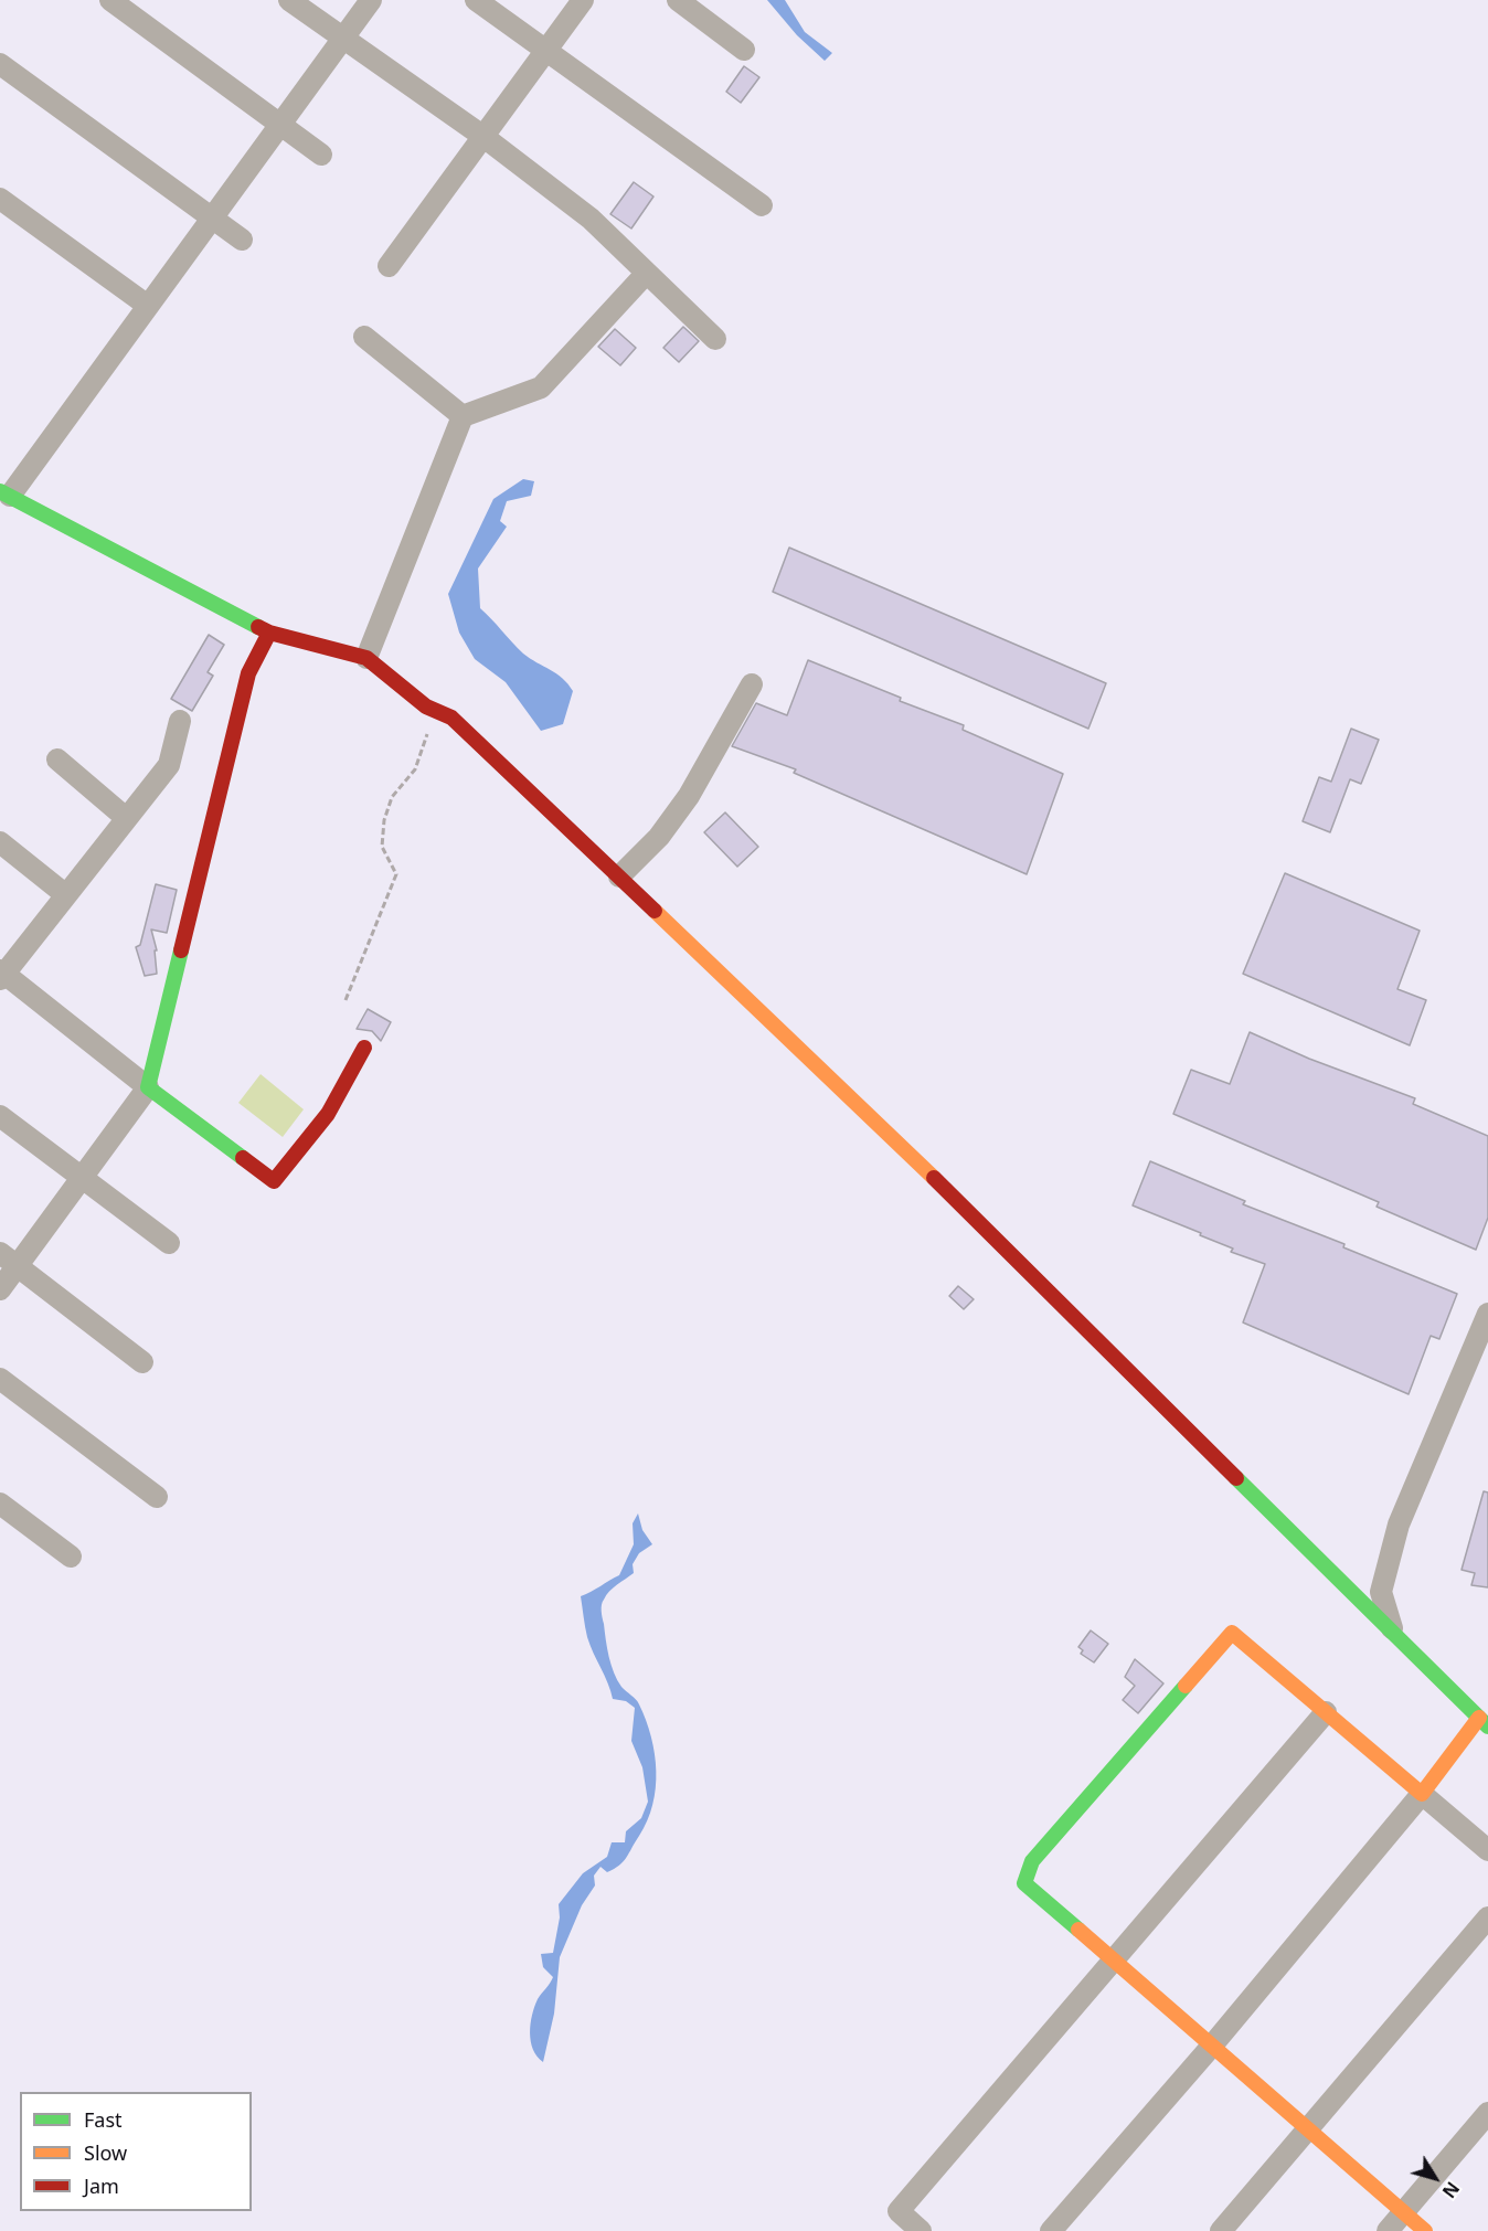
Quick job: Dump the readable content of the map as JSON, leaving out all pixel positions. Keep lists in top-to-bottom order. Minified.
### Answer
{"legend":["Fast","Slow","Jam"],"north":"bottom right"}
